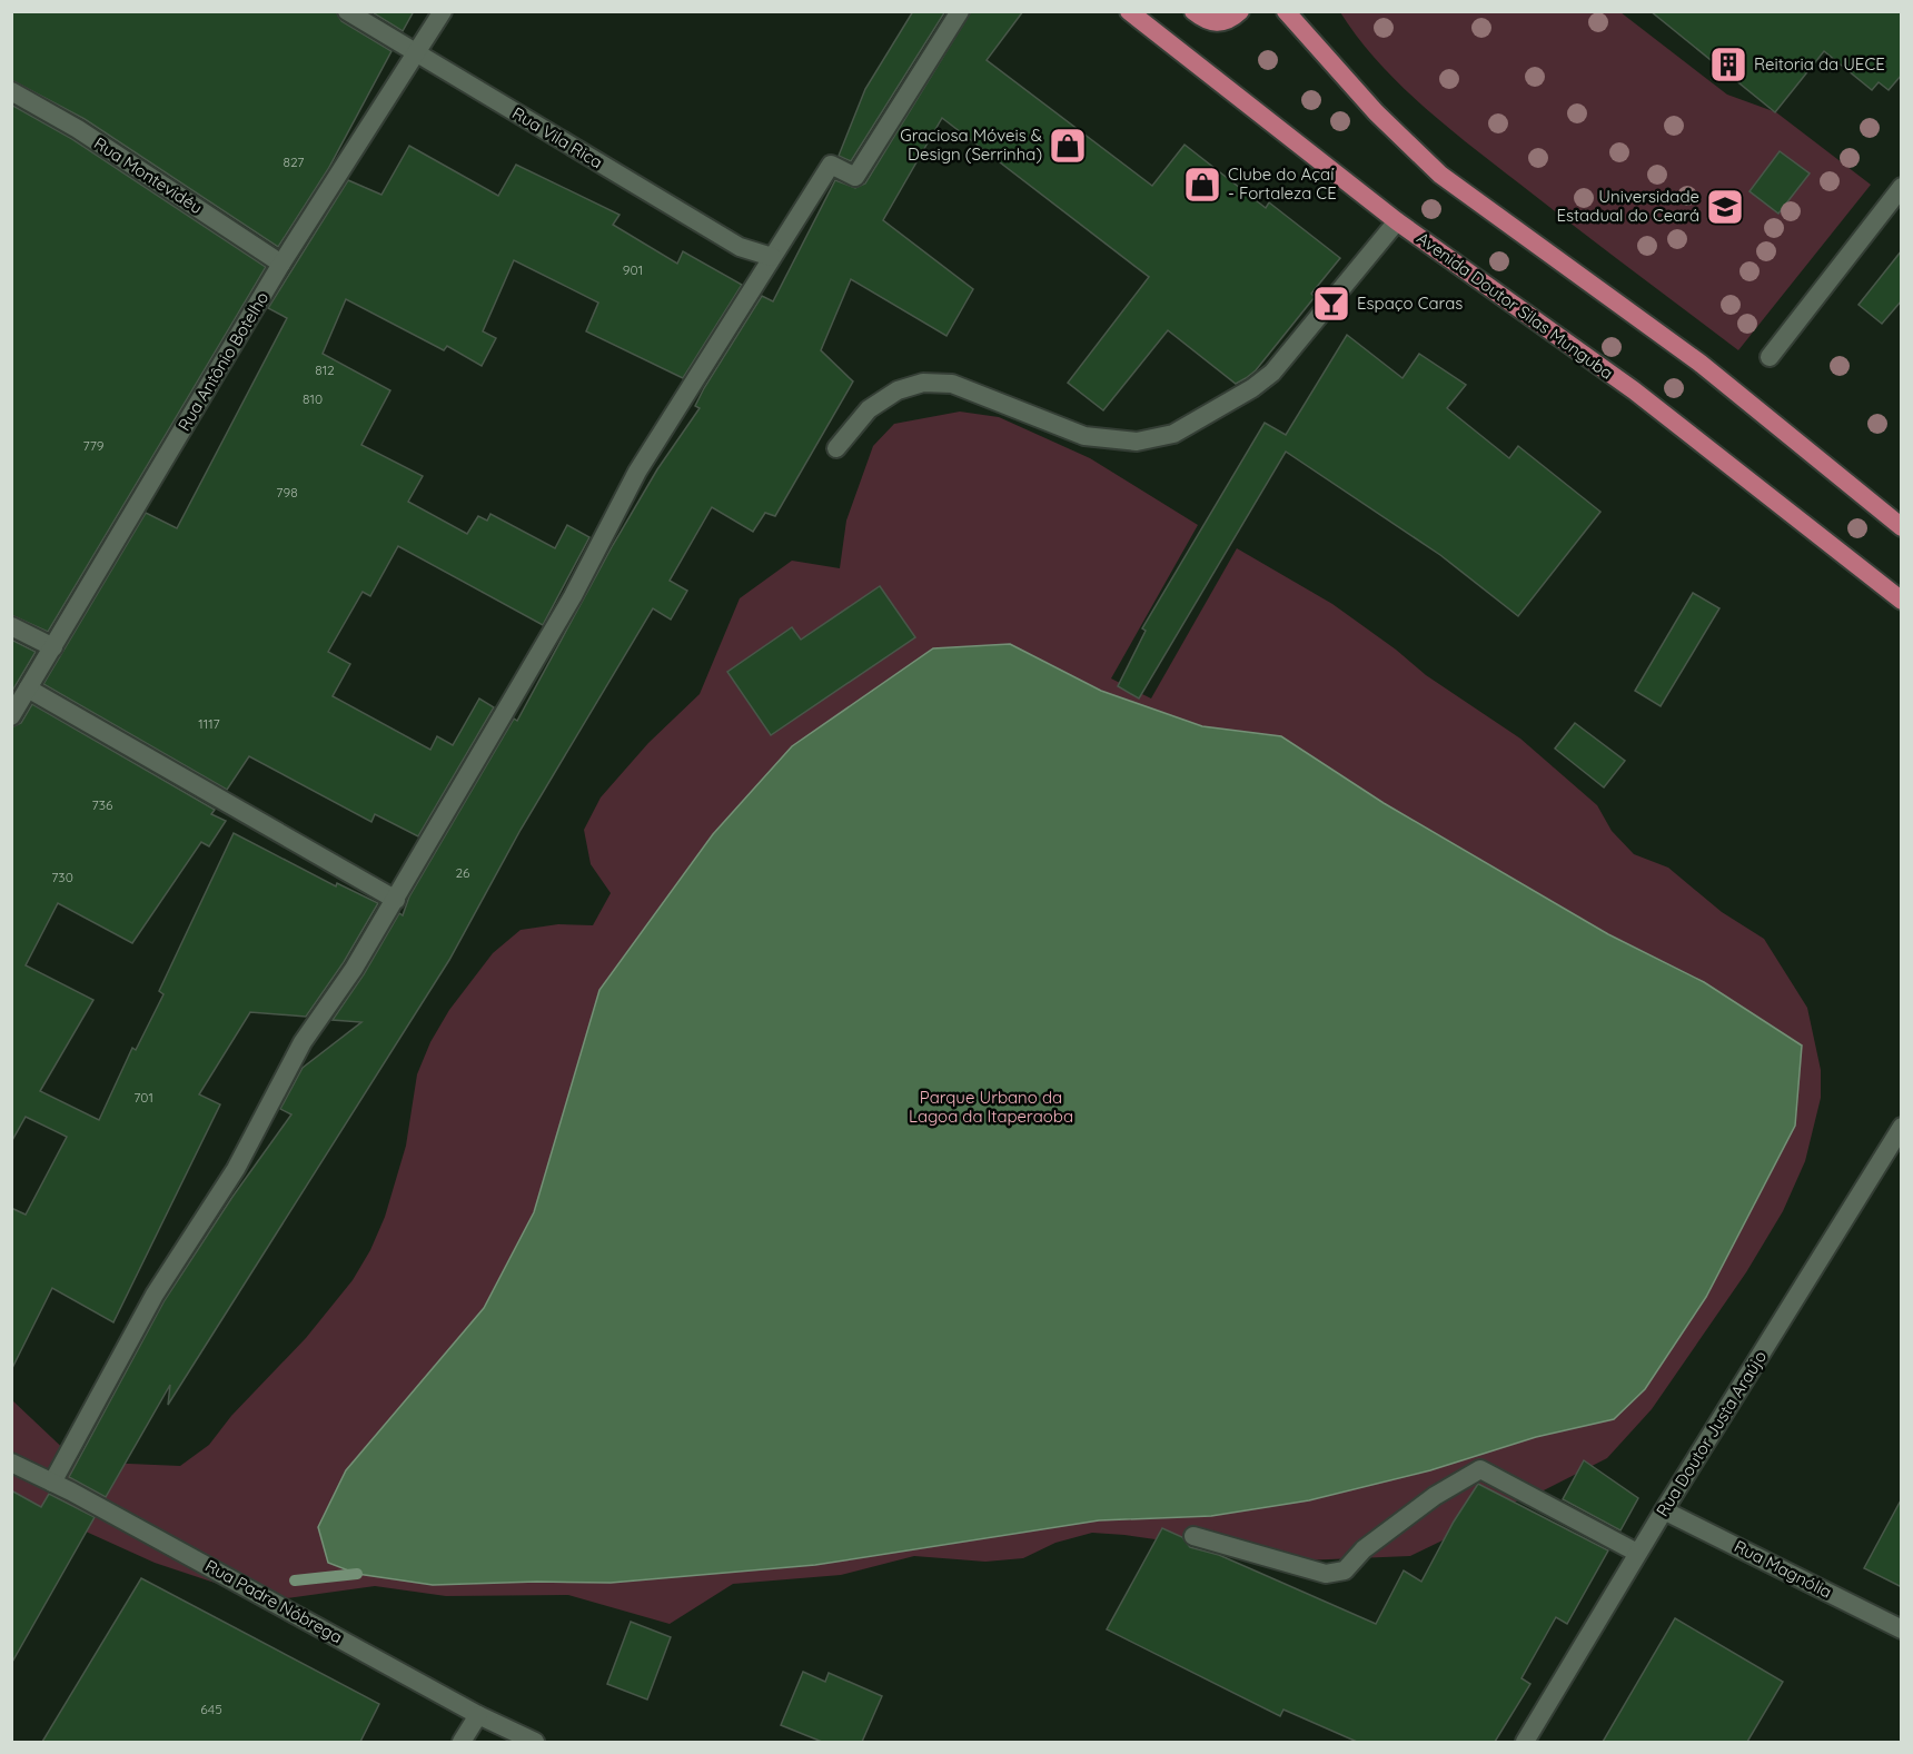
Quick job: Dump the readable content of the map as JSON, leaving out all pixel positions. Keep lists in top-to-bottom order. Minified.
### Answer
{"streets":{"main road":["Avenida Doutor Silas Munguba"],"street":["Rua Vila Rica","Rua Montevidéu","Rua Antônio Botelho","Rua Doutor Justa Araújo","Rua Magnólia","Rua Padre Nóbrega"]},"crossings":[["Rua Vila Rica","Rua Antônio Botelho"],["Rua Montevidéu","Rua Antônio Botelho"],["Rua Doutor Justa Araújo","Rua Magnólia"]],"parks":["Parque Urbano da Lagoa da Itaperaoba"],"places":{"building":["Reitoria da UECE"],"shop":["Graciosa Móveis & Design (Serrinha)","Clube do Açaí - Fortaleza CE"],"school or university":["Universidade Estadual do Ceará"],"bar":["Espaço Caras"]},"house_numbers":["827","901","812","810","779","798","1117","736","26","730","701","645"]}
